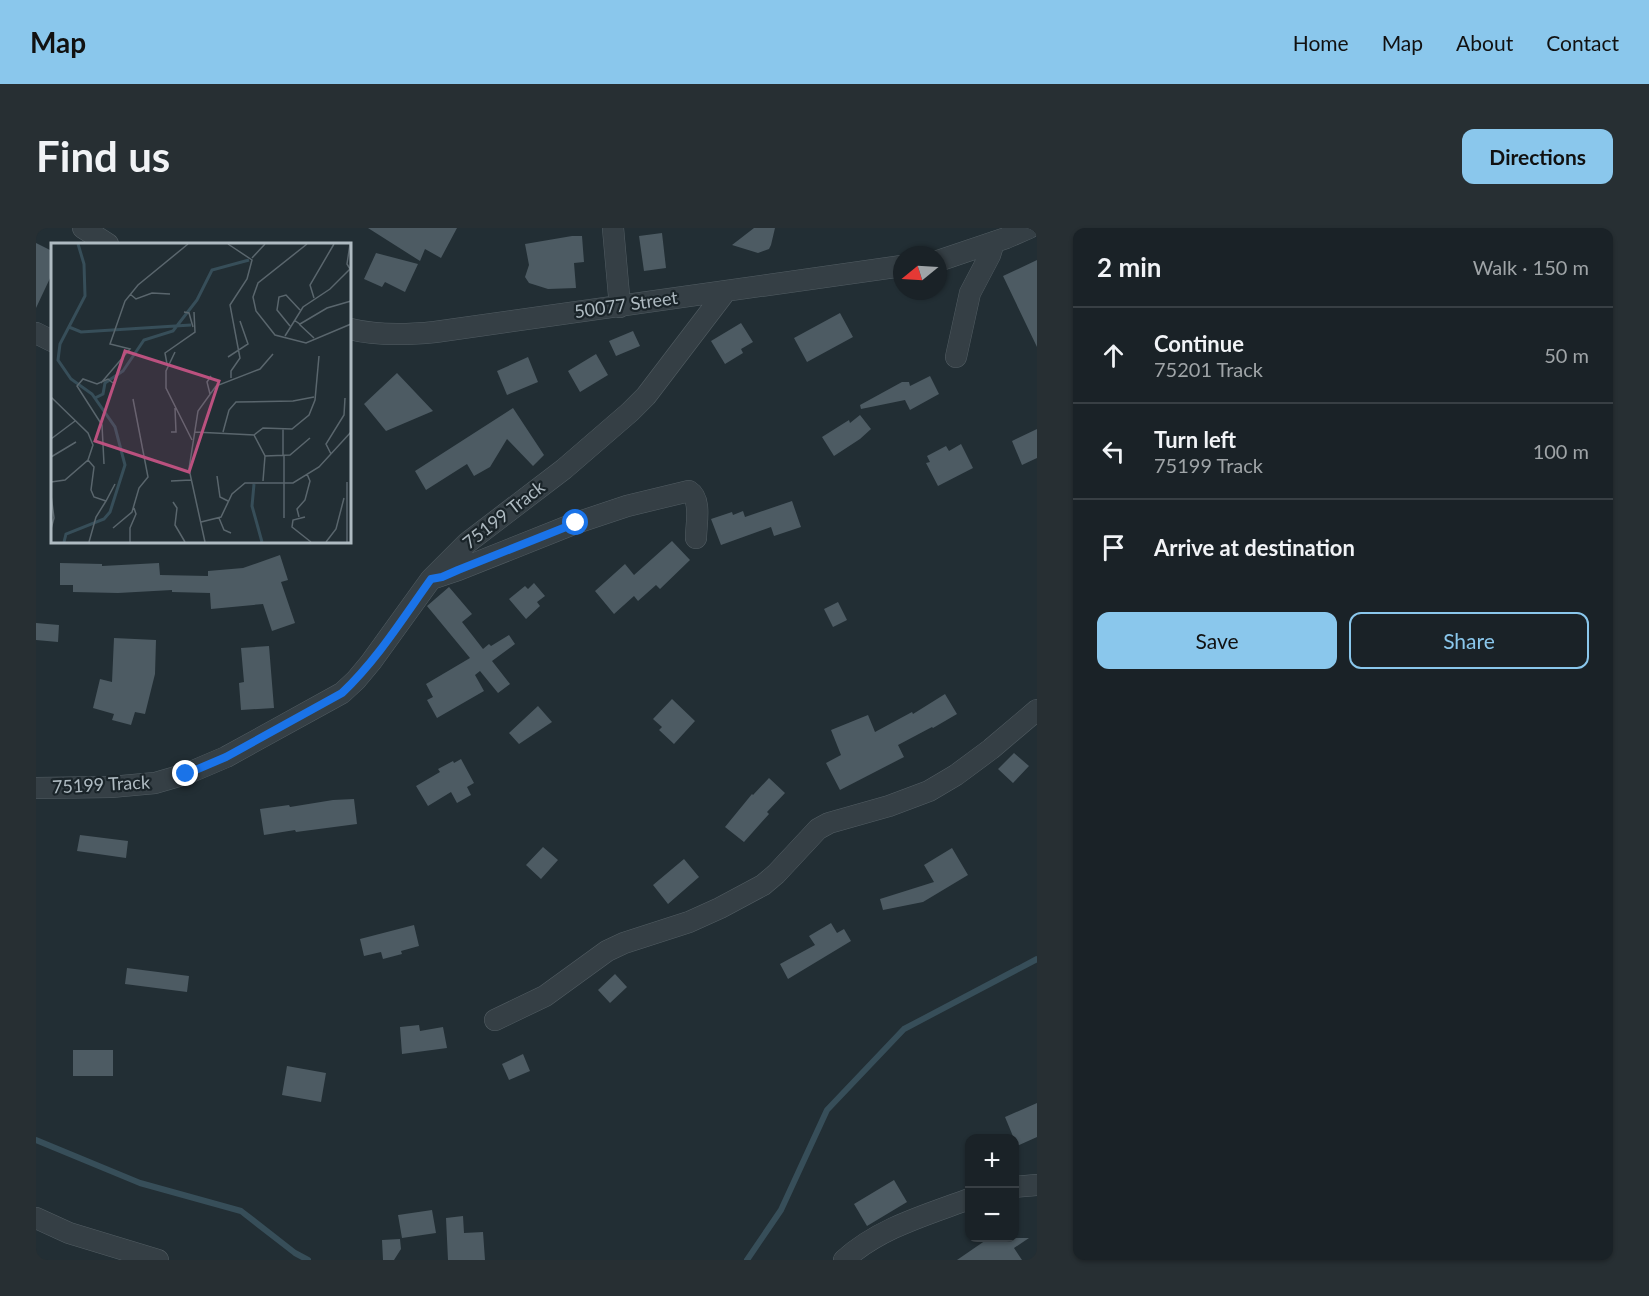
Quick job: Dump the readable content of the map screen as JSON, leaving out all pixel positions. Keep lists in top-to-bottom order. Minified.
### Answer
{"streets":{"street":["50077 Street","75199 Track"]},"crossings":[["50077 Street","75199 Track"]],"north":"left","page":{"header":"Map","nav":["Home","Map","About","Contact"],"buttons":["Directions",["Save","Share"]],"title":"Find us","heading":["2 min","Walk · 150 m"],"list":[["Continue","75201 Track","50 m"],["Turn left","75199 Track","100 m"],"Arrive at destination"],"map_buttons":["+","−"]}}
